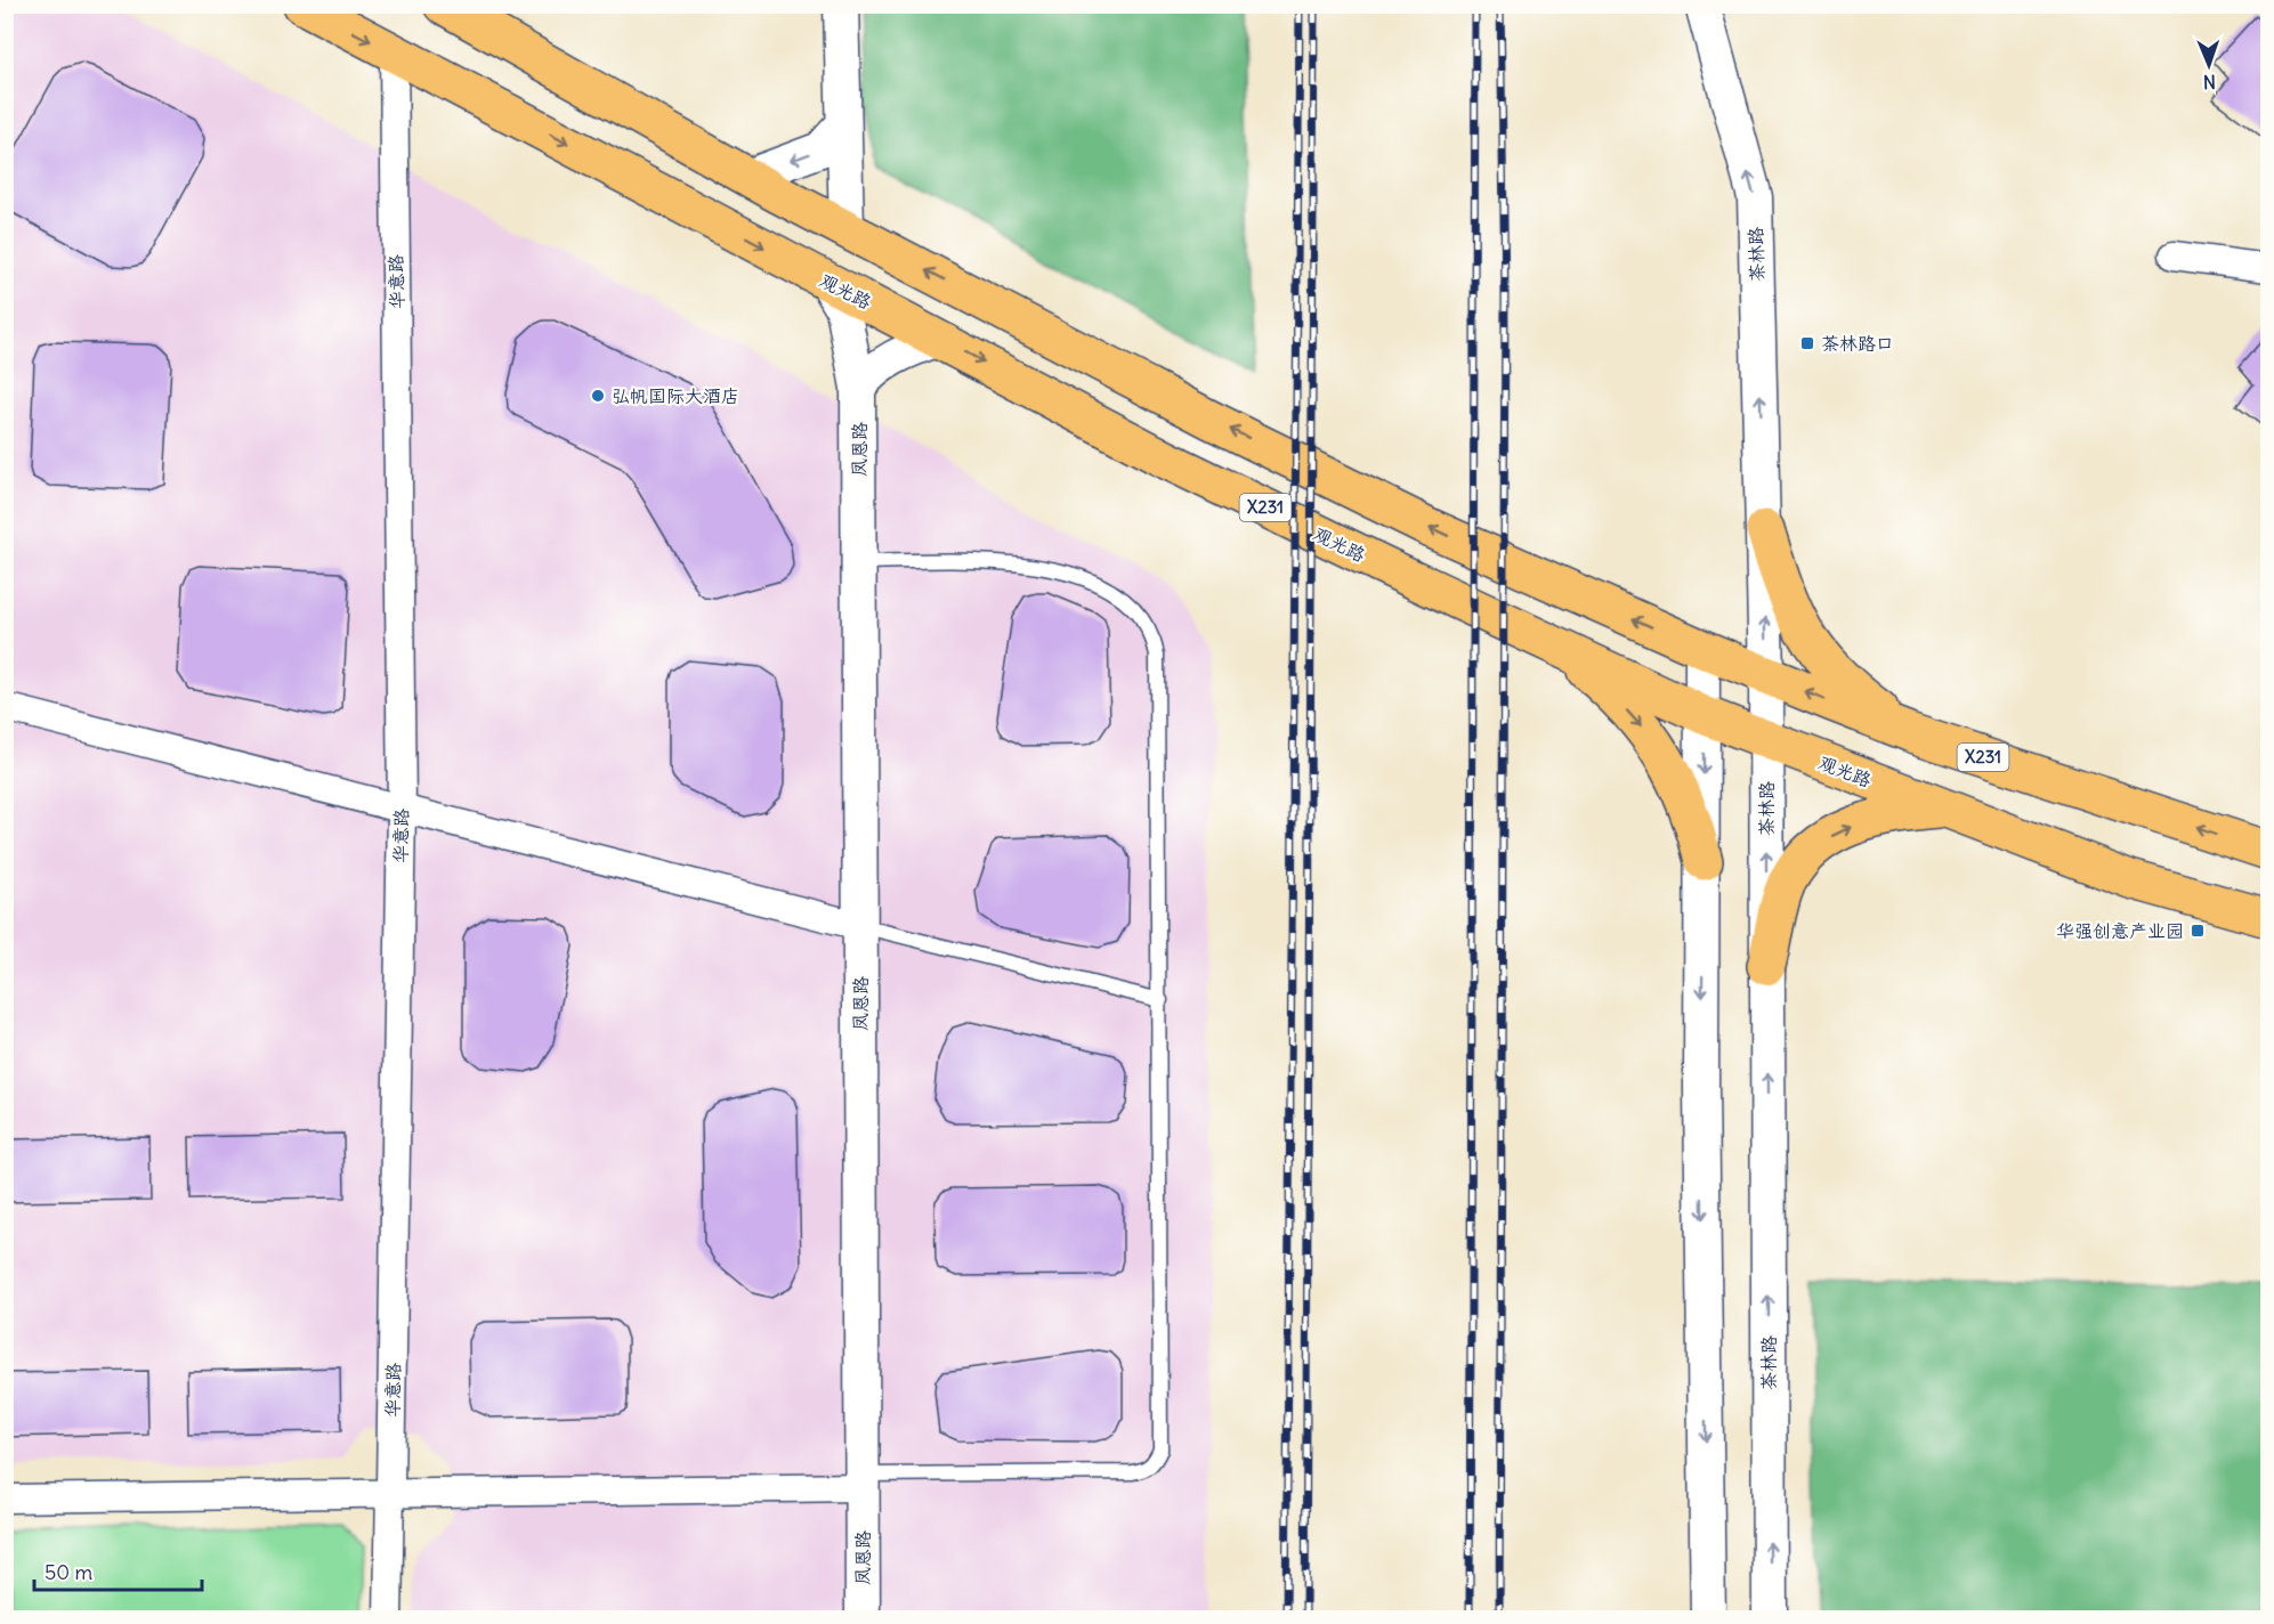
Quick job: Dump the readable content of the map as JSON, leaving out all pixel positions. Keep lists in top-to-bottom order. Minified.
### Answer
{"streets":{"main road":["观光路","X231"],"street":["茶林路","华意路","凤恩路"]},"crossings":[["茶林路","观光路"],["茶林路","X231"],["华意路","观光路"],["观光路","凤恩路"]],"places":{"transit":["茶林路口","华强创意产业园"],"other":["弘帆国际大酒店"]},"scale_bar":"50 m","north":"bottom"}
